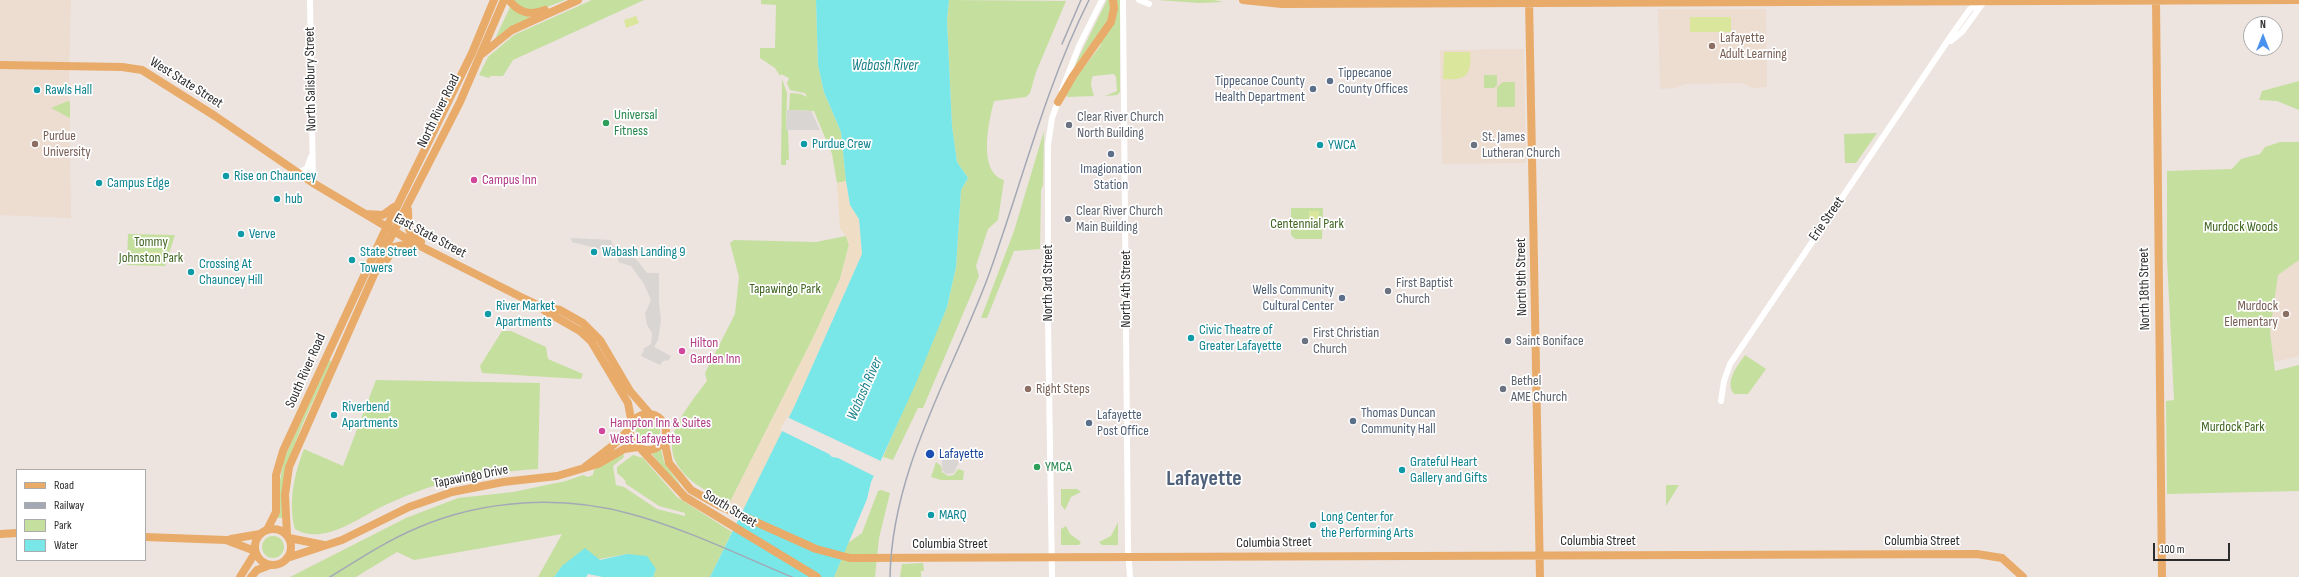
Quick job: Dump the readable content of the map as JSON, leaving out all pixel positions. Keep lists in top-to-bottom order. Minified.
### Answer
{"streets":{"main road":["West State Street","North River Road","East State Street","North 9th Street","North 18th Street","South River Road","Tapawingo Drive","South Street","Columbia Street"],"street":["North Salisbury Street","Erie Street","North 3rd Street","North 4th Street"]},"crossings":[["North Salisbury Street","West State Street"],["North Salisbury Street","East State Street"],["West State Street","East State Street"],["North River Road","East State Street"],["North River Road","South River Road"],["East State Street","South River Road"],["East State Street","Tapawingo Drive"],["East State Street","South Street"],["East State Street","Columbia Street"],["North 9th Street","Columbia Street"],["North 3rd Street","Columbia Street"],["North 4th Street","Columbia Street"],["South River Road","Tapawingo Drive"],["Tapawingo Drive","South Street"],["Tapawingo Drive","Columbia Street"],["South Street","Columbia Street"]],"districts":["Lafayette"],"water":["Wabash River"],"parks":["Centennial Park","Murdock Woods","Tommy Johnston Park","Tapawingo Park","Murdock Park"],"places":["Lafayette Adult Learning","Tippecanoe County Offices","Tippecanoe County Health Department","Rawls Hall","Universal Fitness","Clear River Church North Building","Purdue University","Purdue Crew","YWCA","St. James Lutheran Church","Imagionation Station","Rise on Chauncey","Campus Inn","Campus Edge","hub","Clear River Church Main Building","Verve","Wabash Landing 9","State Street Towers","Crossing At Chauncey Hill","First Baptist Church","Wells Community Cultural Center","River Market Apartments","Murdock Elementary","Civic Theatre of Greater Lafayette","First Christian Church","Saint Boniface","Hilton Garden Inn","Right Steps","Bethel AME Church","Riverbend Apartments","Thomas Duncan Community Hall","Lafayette Post Office","Hampton Inn & Suites West Lafayette","Lafayette","YMCA","Grateful Heart Gallery and Gifts","MARQ","Long Center for the Performing Arts"],"legend":["Road","Railway","Park","Water"],"scale_bar":"100 m","north":"top"}
